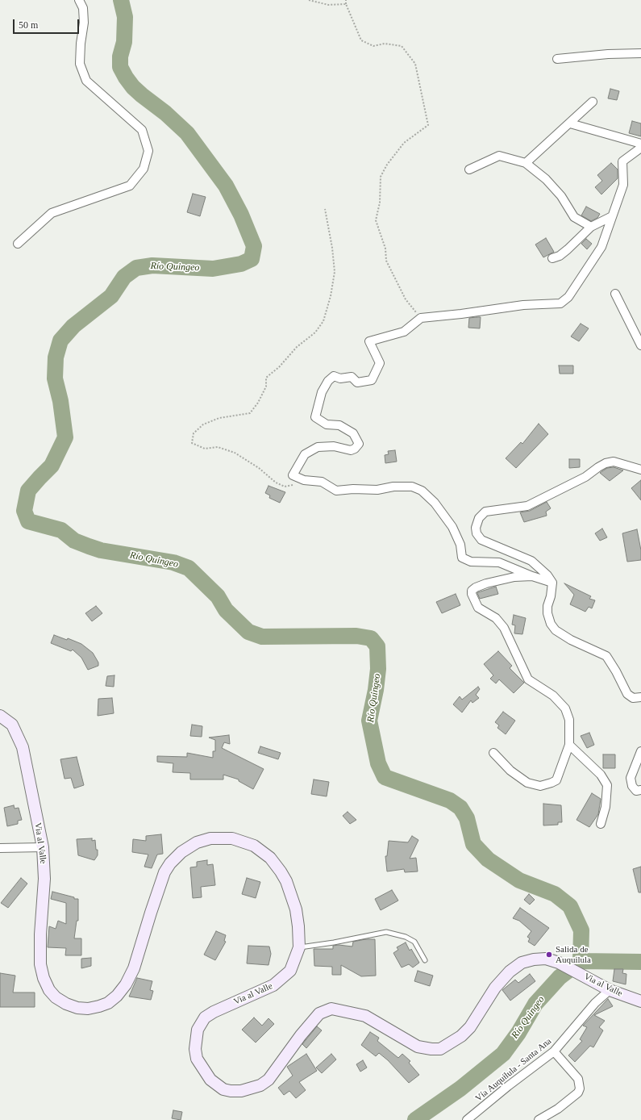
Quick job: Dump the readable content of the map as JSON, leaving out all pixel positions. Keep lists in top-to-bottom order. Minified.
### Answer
{"streets":{"main road":["Via al Valle"],"street":["Vía Auquilula - Santa Ana"]},"crossings":[["Via al Valle","Vía Auquilula - Santa Ana"]],"water":["Río Quingeo"],"places":["Salida de Auquilula"],"scale_bar":"50 m"}
